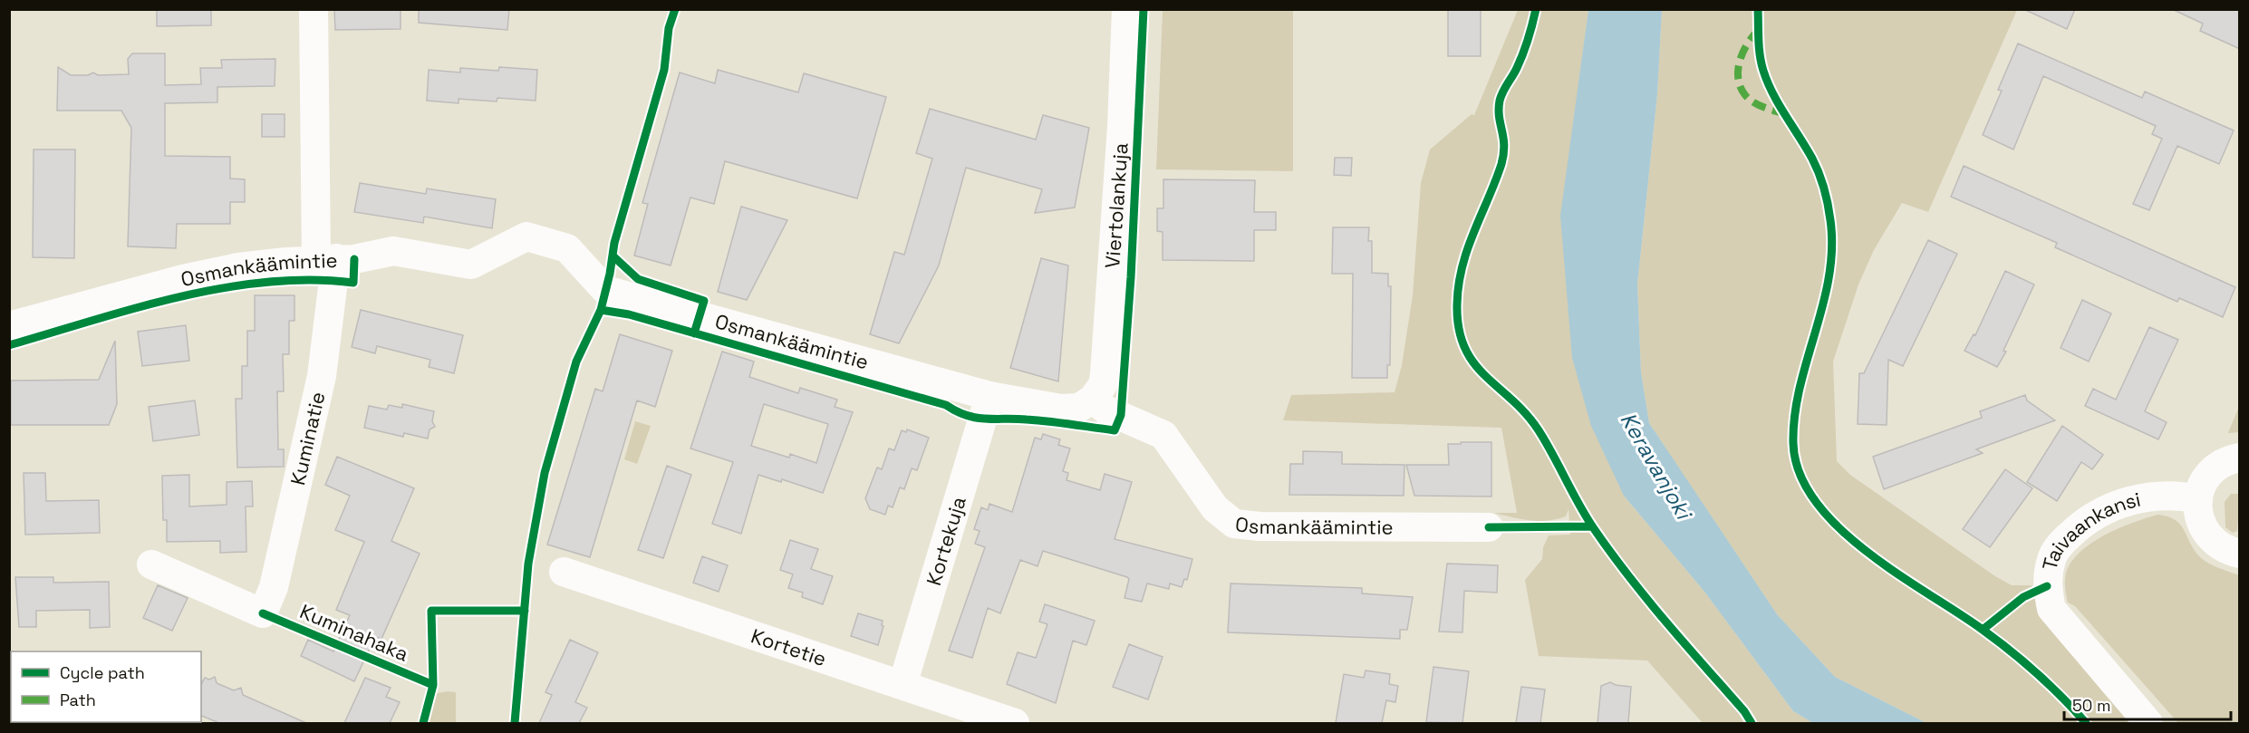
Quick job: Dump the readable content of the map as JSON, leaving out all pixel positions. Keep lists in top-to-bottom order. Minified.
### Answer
{"streets":{"street":["Viertolankuja","Osmankäämintie","Kuminatie","Taivaankansi","Kortekuja","Kortetie"],"cycle path":["Kuminahaka"]},"crossings":[["Viertolankuja","Osmankäämintie"],["Osmankäämintie","Kuminatie"],["Osmankäämintie","Kortekuja"],["Kortekuja","Kortetie"]],"water":["Keravanjoki"],"legend":["Cycle path","Path"],"scale_bar":"50 m"}
